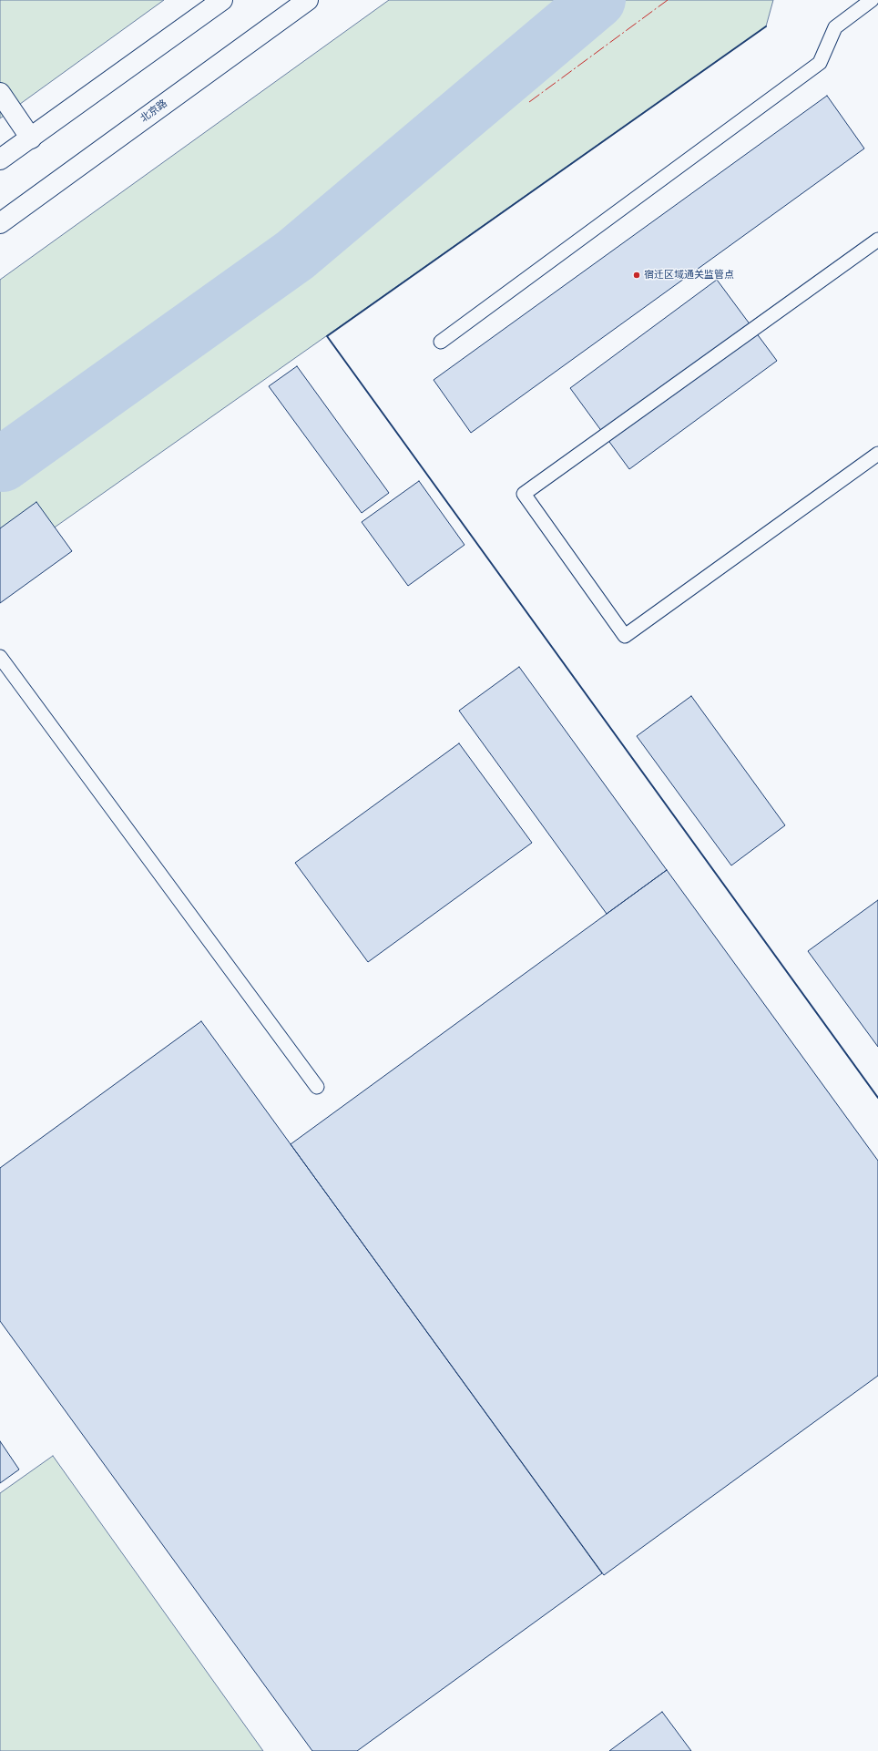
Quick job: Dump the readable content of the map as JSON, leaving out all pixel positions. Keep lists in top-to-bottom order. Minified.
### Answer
{"streets":{"main road":["北京路"]},"places":["宿迁区域通关监管点"]}
